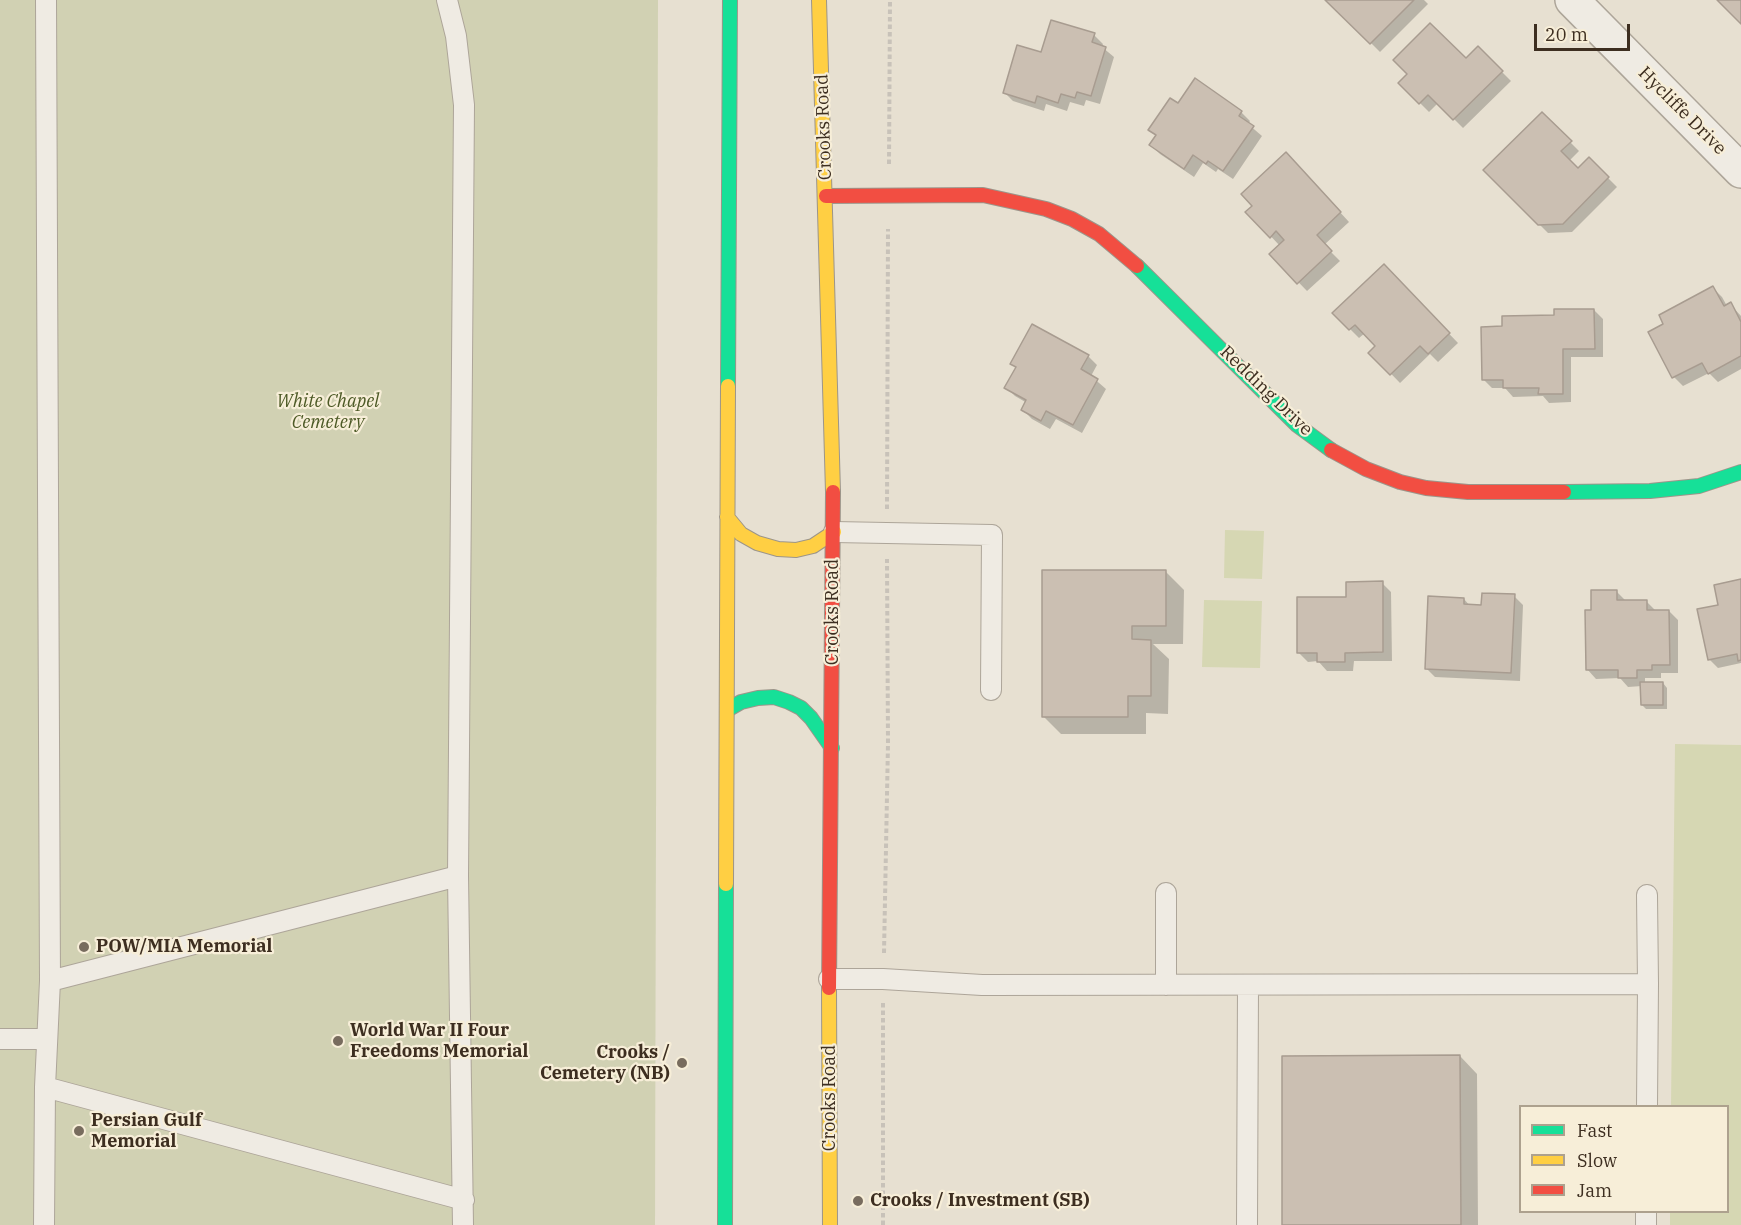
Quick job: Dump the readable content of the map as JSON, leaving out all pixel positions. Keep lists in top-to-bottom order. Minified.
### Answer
{"streets":{"main road":["Crooks Road","Redding Drive"],"street":["Hycliffe Drive"]},"crossings":[["Crooks Road","Redding Drive"]],"parks":["White Chapel Cemetery"],"places":["POW/MIA Memorial","World War II Four Freedoms Memorial","Crooks / Cemetery (NB)","Persian Gulf Memorial","Crooks / Investment (SB)"],"legend":["Fast","Slow","Jam"],"scale_bar":"20 m"}
